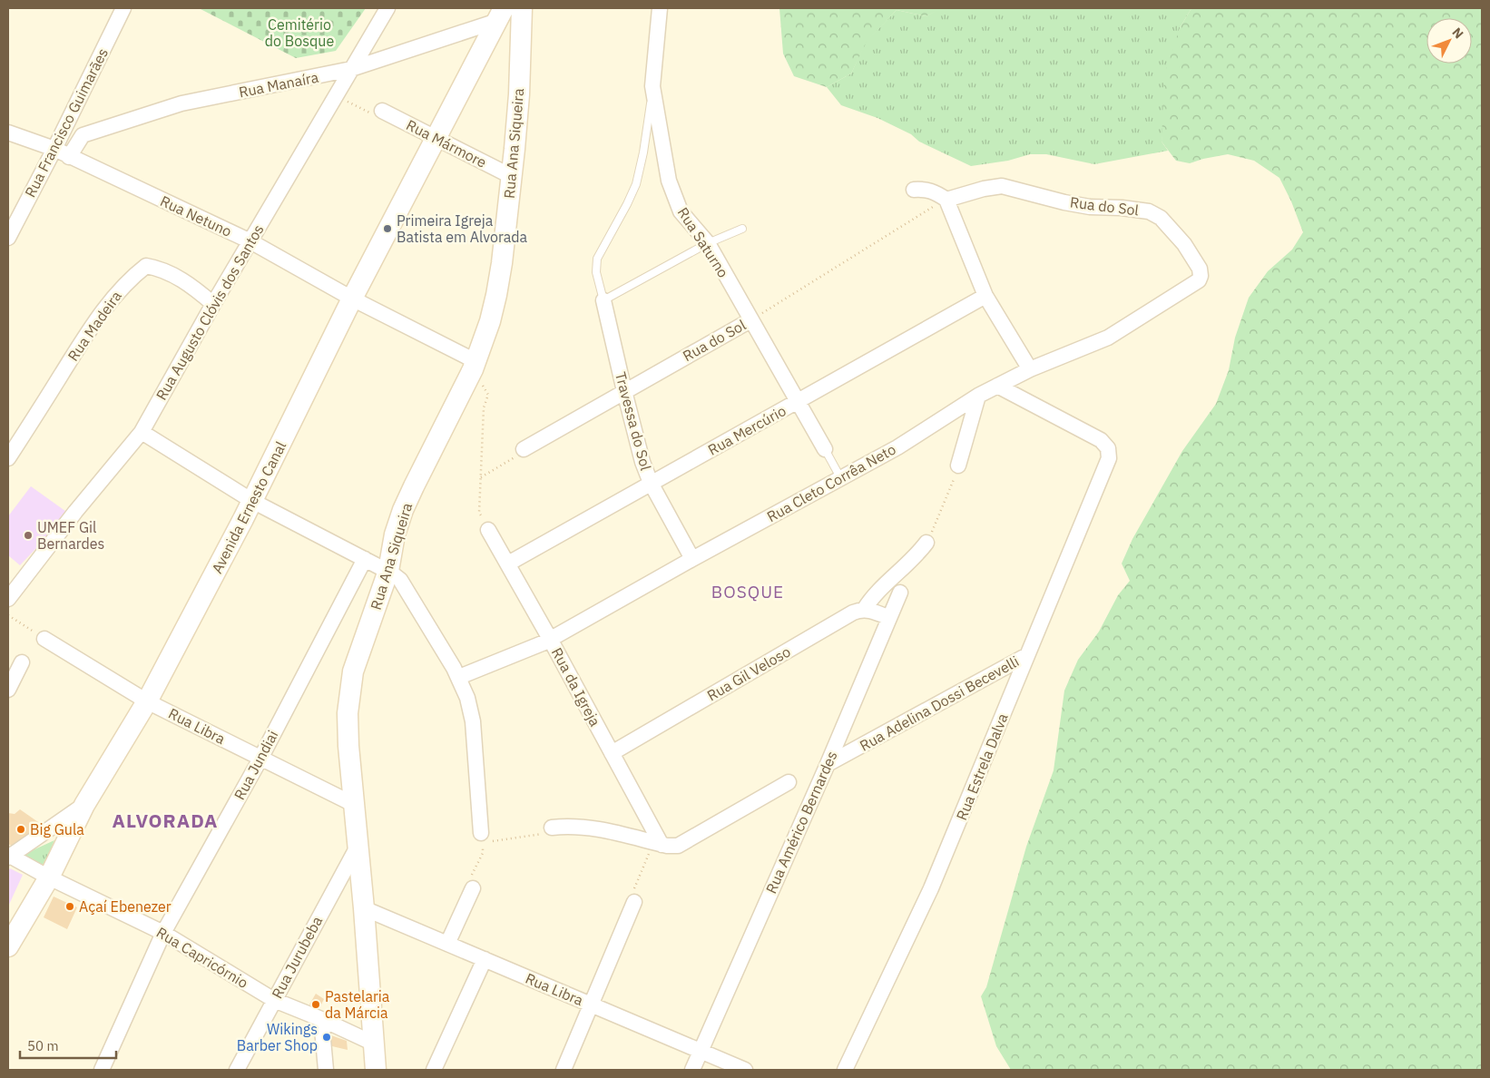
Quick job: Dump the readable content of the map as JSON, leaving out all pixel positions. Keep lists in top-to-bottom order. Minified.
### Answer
{"streets":{"street":["Rua Manaíra","Rua Francisco Guimarães","Rua Mármore","Rua Ana Siqueira","Rua do Sol","Rua Netuno","Rua Saturno","Rua Augusto Clóvis dos Santos","Rua Madeira","Travessa do Sol","Rua Mercúrio","Rua Cleto Corrêa Neto","Avenida Ernesto Canal","Rua Gil Veloso","Rua da Igreja","Rua Adelina Dossi Becevelli","Rua Libra","Rua Jundiai","Rua Estrela Dalva","Rua Américo Bernardes","Rua Capricórnio","Rua Jurubeba"]},"crossings":[["Rua Manaíra","Rua Ana Siqueira"],["Rua Manaíra","Rua Netuno"],["Rua Manaíra","Rua Augusto Clóvis dos Santos"],["Rua Manaíra","Avenida Ernesto Canal"],["Rua Francisco Guimarães","Rua Netuno"],["Rua Mármore","Rua Ana Siqueira"],["Rua Mármore","Avenida Ernesto Canal"],["Rua Ana Siqueira","Rua Netuno"],["Rua Ana Siqueira","Avenida Ernesto Canal"],["Rua Ana Siqueira","Rua Libra"],["Rua Ana Siqueira","Rua Capricórnio"],["Rua Ana Siqueira","Rua Jurubeba"],["Rua do Sol","Rua Saturno"],["Rua do Sol","Travessa do Sol"],["Rua do Sol","Rua Cleto Corrêa Neto"],["Rua Netuno","Rua Augusto Clóvis dos Santos"],["Rua Netuno","Avenida Ernesto Canal"],["Rua Saturno","Travessa do Sol"],["Rua Saturno","Rua Mercúrio"],["Rua Saturno","Rua Cleto Corrêa Neto"],["Rua Augusto Clóvis dos Santos","Rua Madeira"],["Travessa do Sol","Rua Mercúrio"],["Travessa do Sol","Rua Cleto Corrêa Neto"],["Rua Mercúrio","Rua da Igreja"],["Rua Cleto Corrêa Neto","Rua da Igreja"],["Rua Cleto Corrêa Neto","Rua Estrela Dalva"],["Avenida Ernesto Canal","Rua Libra"],["Avenida Ernesto Canal","Rua Capricórnio"],["Rua Gil Veloso","Rua da Igreja"],["Rua Adelina Dossi Becevelli","Rua Estrela Dalva"],["Rua Adelina Dossi Becevelli","Rua Américo Bernardes"],["Rua Libra","Rua Jundiai"],["Rua Libra","Rua Américo Bernardes"],["Rua Jundiai","Rua Capricórnio"],["Rua Capricórnio","Rua Jurubeba"]],"districts":["BOSQUE","ALVORADA"],"parks":["Cemitério do Bosque"],"places":["Primeira Igreja Batista em Alvorada","UMEF Gil Bernardes","Big Gula","Açaí Ebenezer","Pastelaria da Márcia","Wikings Barber Shop"],"scale_bar":"50 m","north":"top right"}
